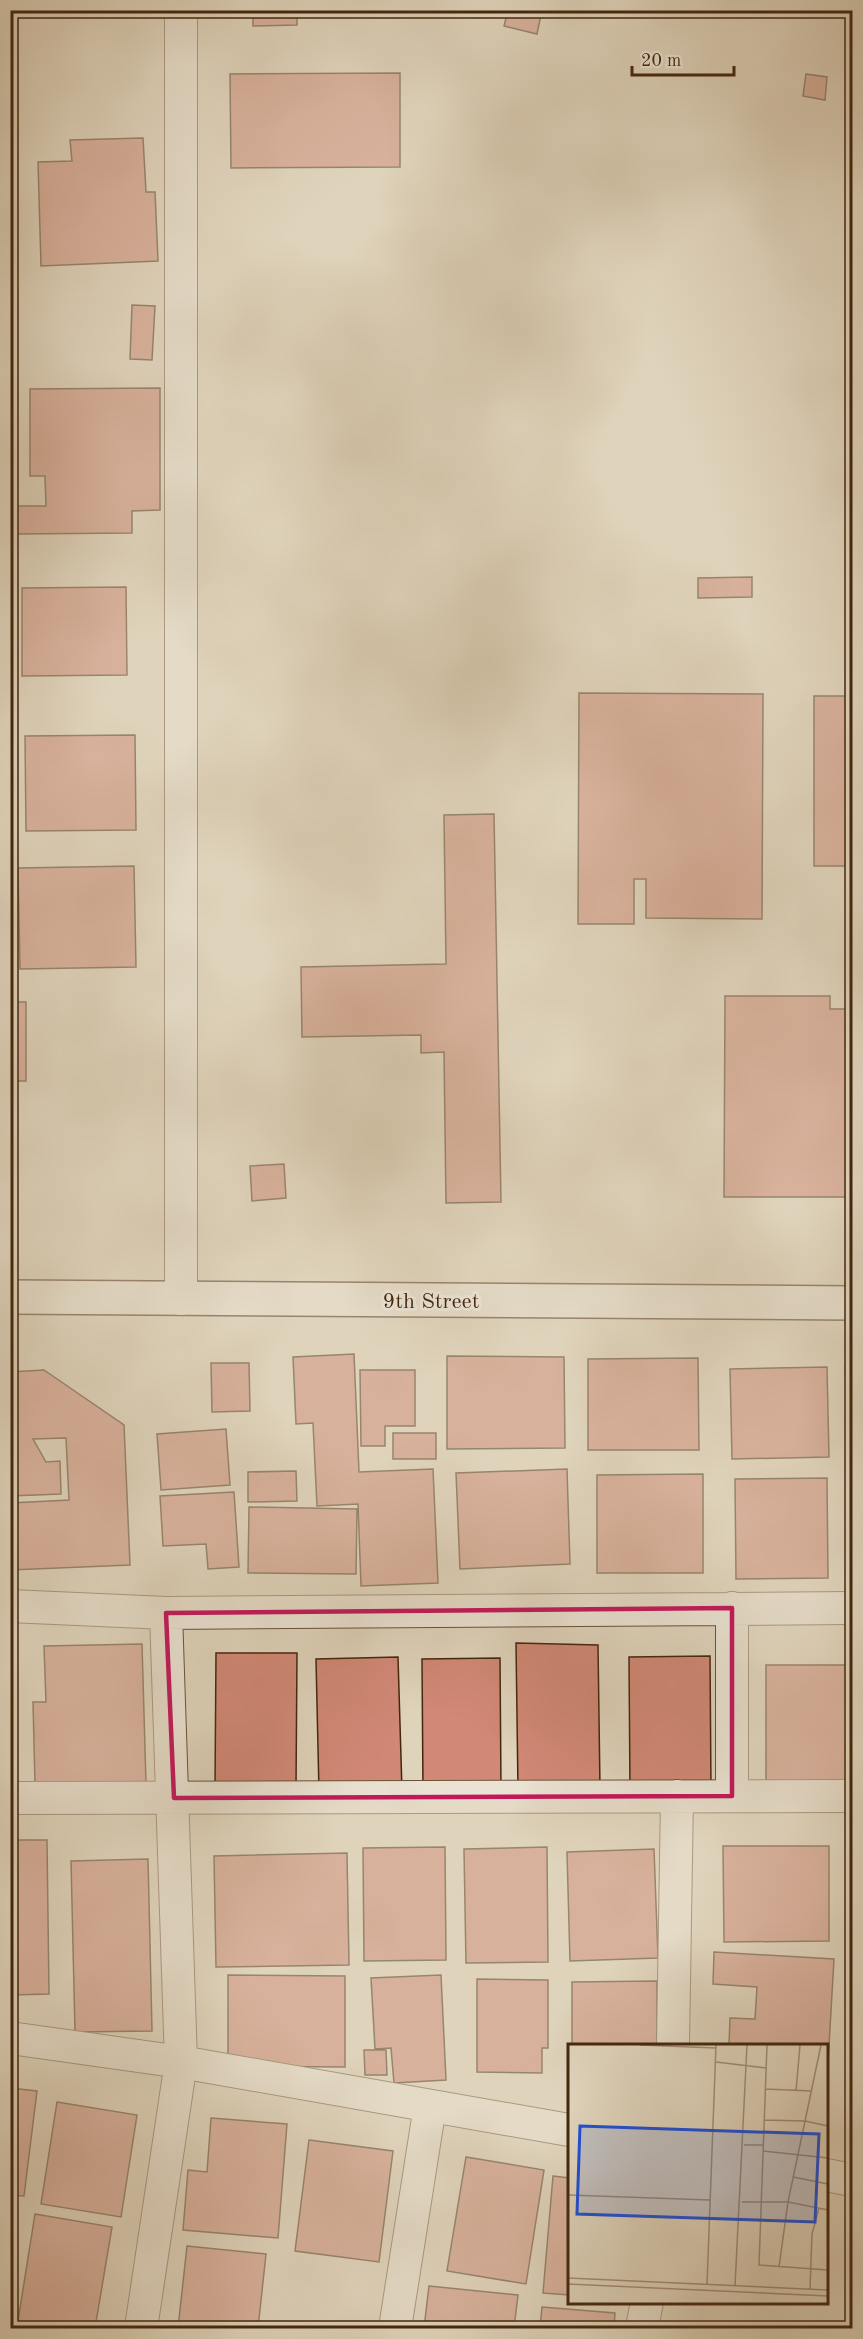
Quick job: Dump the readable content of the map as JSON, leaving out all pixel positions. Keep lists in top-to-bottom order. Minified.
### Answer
{"streets":{"street":["9th Street"]},"scale_bar":"20 m"}
